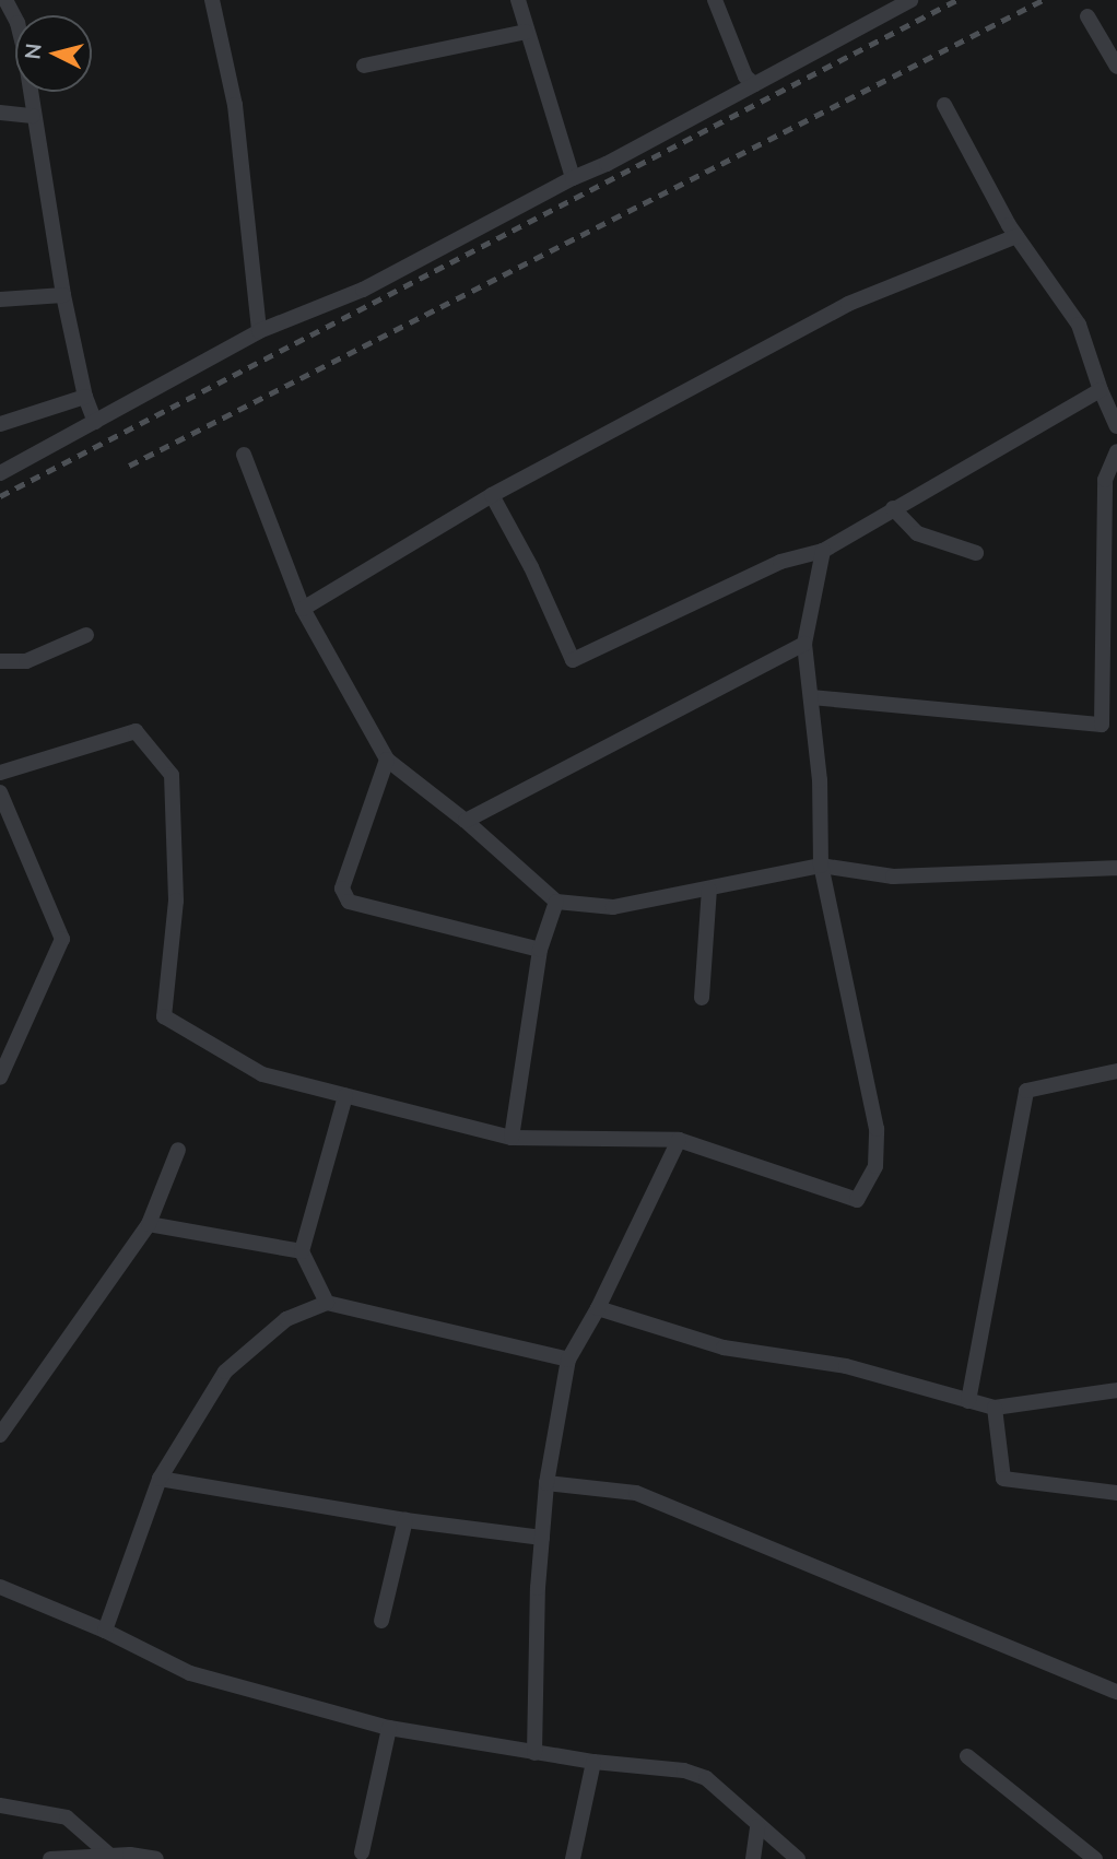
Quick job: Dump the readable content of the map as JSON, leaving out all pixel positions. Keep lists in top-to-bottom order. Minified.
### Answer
{"north":"left"}
